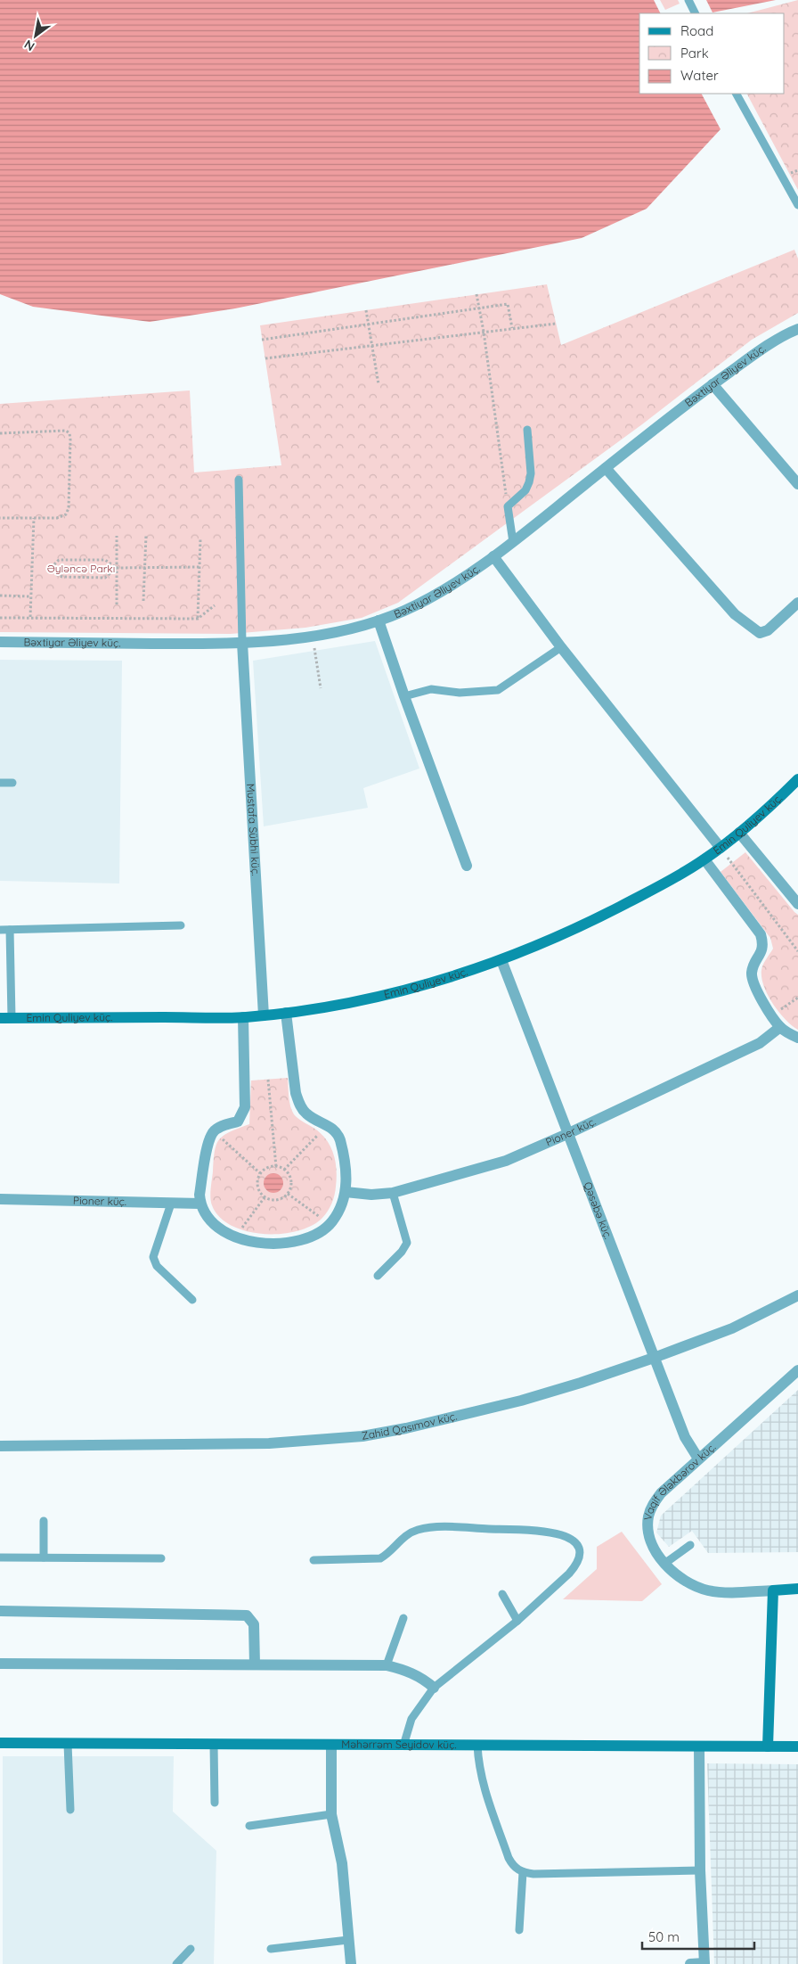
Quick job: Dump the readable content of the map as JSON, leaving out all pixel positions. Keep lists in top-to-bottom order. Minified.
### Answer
{"streets":{"street":["Bəxtiyar Əliyev küç.","Emin Quliyev küç.","Mustafa Sübhi küç.","Pioner küç.","Qəsəbə küç.","Zahid Qasımov küç.","Vaqif Ələkbərov küç.","Məhərrəm Seyidov küç."]},"crossings":[["Bəxtiyar Əliyev küç.","Mustafa Sübhi küç."],["Emin Quliyev küç.","Mustafa Sübhi küç."],["Emin Quliyev küç.","Qəsəbə küç."],["Pioner küç.","Qəsəbə küç."],["Qəsəbə küç.","Zahid Qasımov küç."],["Qəsəbə küç.","Vaqif Ələkbərov küç."]],"parks":["Əyləncə Parkı"],"legend":["Road","Park","Water"],"scale_bar":"50 m","north":"bottom left"}
